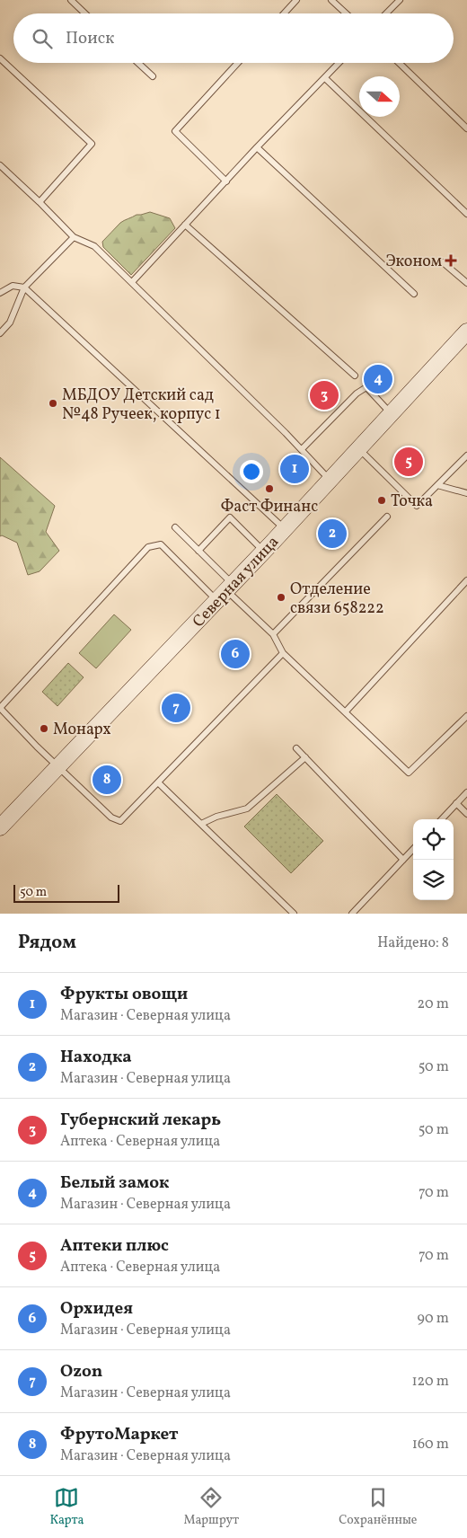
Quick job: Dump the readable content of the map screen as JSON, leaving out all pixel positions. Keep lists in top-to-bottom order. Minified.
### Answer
{"streets":{"main road":["Северная улица"]},"places":{"health":["Эконом"],"other":["МБДОУ Детский сад №48 Ручеек, корпус 1","Фаст Финанс","Точка","Отделение связи 658222","Монарх"]},"scale_bar":"50 m","north":"right","page":{"search":"Поиск","pins":["4","3","5","1","2","6","7","8"],"scale":"50 m","heading":["Рядом","Найдено: 8"],"list":[{"mark":"1","name":"Фрукты овощи","note":"Магазин · Северная улица","value":"20 m"},{"mark":"2","name":"Находка","note":"Магазин · Северная улица","value":"50 m"},{"mark":"3","name":"Губернский лекарь","note":"Аптека · Северная улица","value":"50 m"},{"mark":"4","name":"Белый замок","note":"Магазин · Северная улица","value":"70 m"},{"mark":"5","name":"Аптеки плюс","note":"Аптека · Северная улица","value":"70 m"},{"mark":"6","name":"Орхидея","note":"Магазин · Северная улица","value":"90 m"},{"mark":"7","name":"Ozon","note":"Магазин · Северная улица","value":"120 m"},{"mark":"8","name":"ФрутоМаркет","note":"Магазин · Северная улица","value":"160 m"}],"nav":["Карта","Маршрут","Сохранённые"]}}
